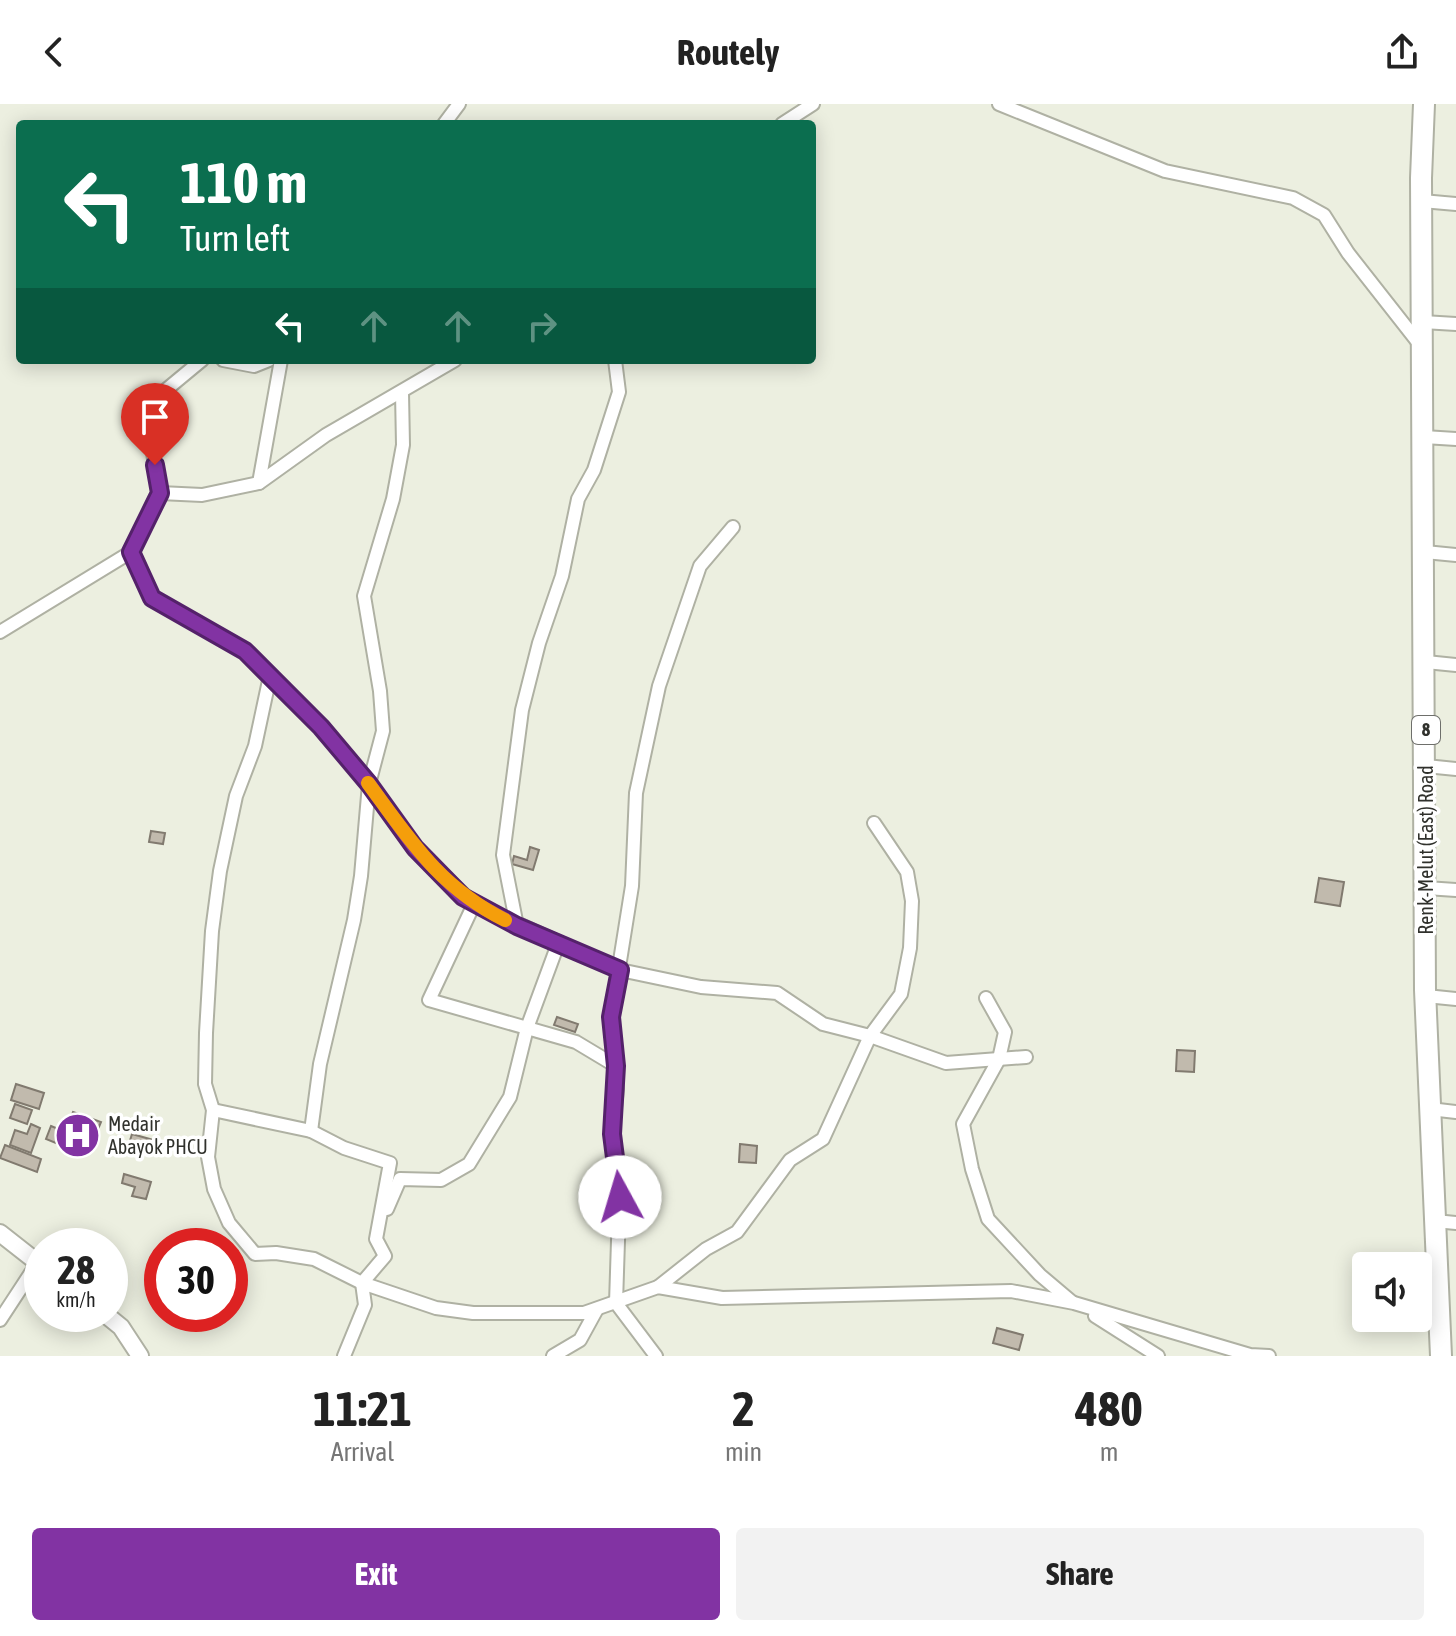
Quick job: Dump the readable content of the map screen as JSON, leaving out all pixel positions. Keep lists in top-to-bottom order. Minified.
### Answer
{"streets":{"main road":["8","Renk-Melut (East) Road"]},"places":{"hospital":["Medair Abayok PHCU"]},"page":{"header":"Routely","turn":["110 m","Turn left"],"speed":"28 km/h","limit":"30","eta":["11:21","Arrival","2","min","480","m"],"buttons":["Exit","Share"]}}
